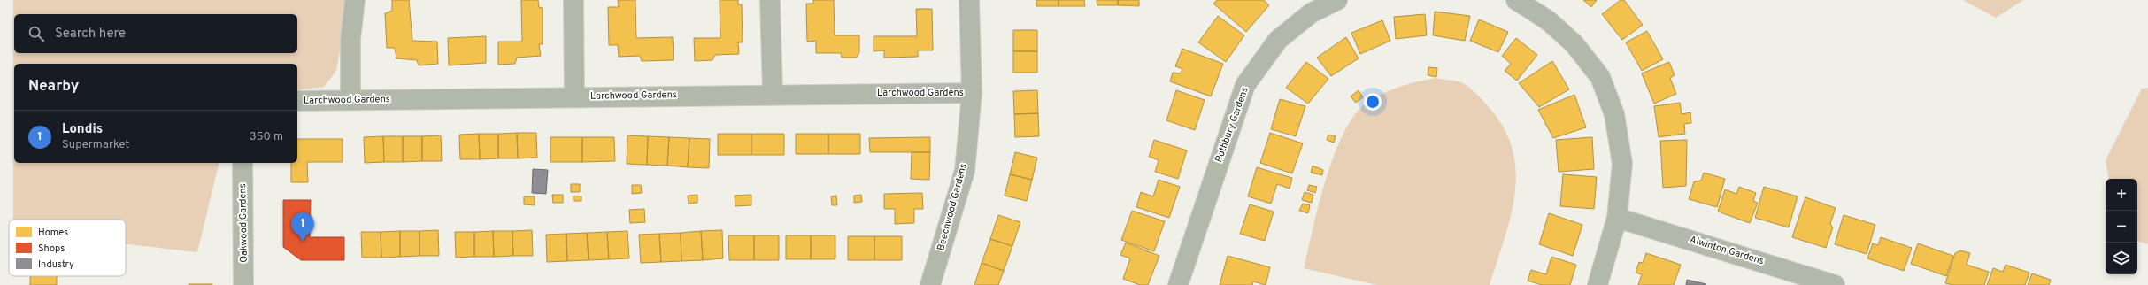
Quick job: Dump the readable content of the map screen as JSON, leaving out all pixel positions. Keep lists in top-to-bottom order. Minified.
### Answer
{"streets":{"street":["Larchwood Gardens","Rothbury Gardens","Beechwood Gardens","Oakwood Gardens","Alwinton Gardens"]},"crossings":[["Larchwood Gardens","Beechwood Gardens"]],"legend":["Homes","Shops","Industry"],"page":{"search":"Search here","heading":"Nearby","list":[{"mark":"1","name":"Londis","note":"Supermarket","value":"350 m"}],"map_buttons":["+","−"],"pins":"1"}}
